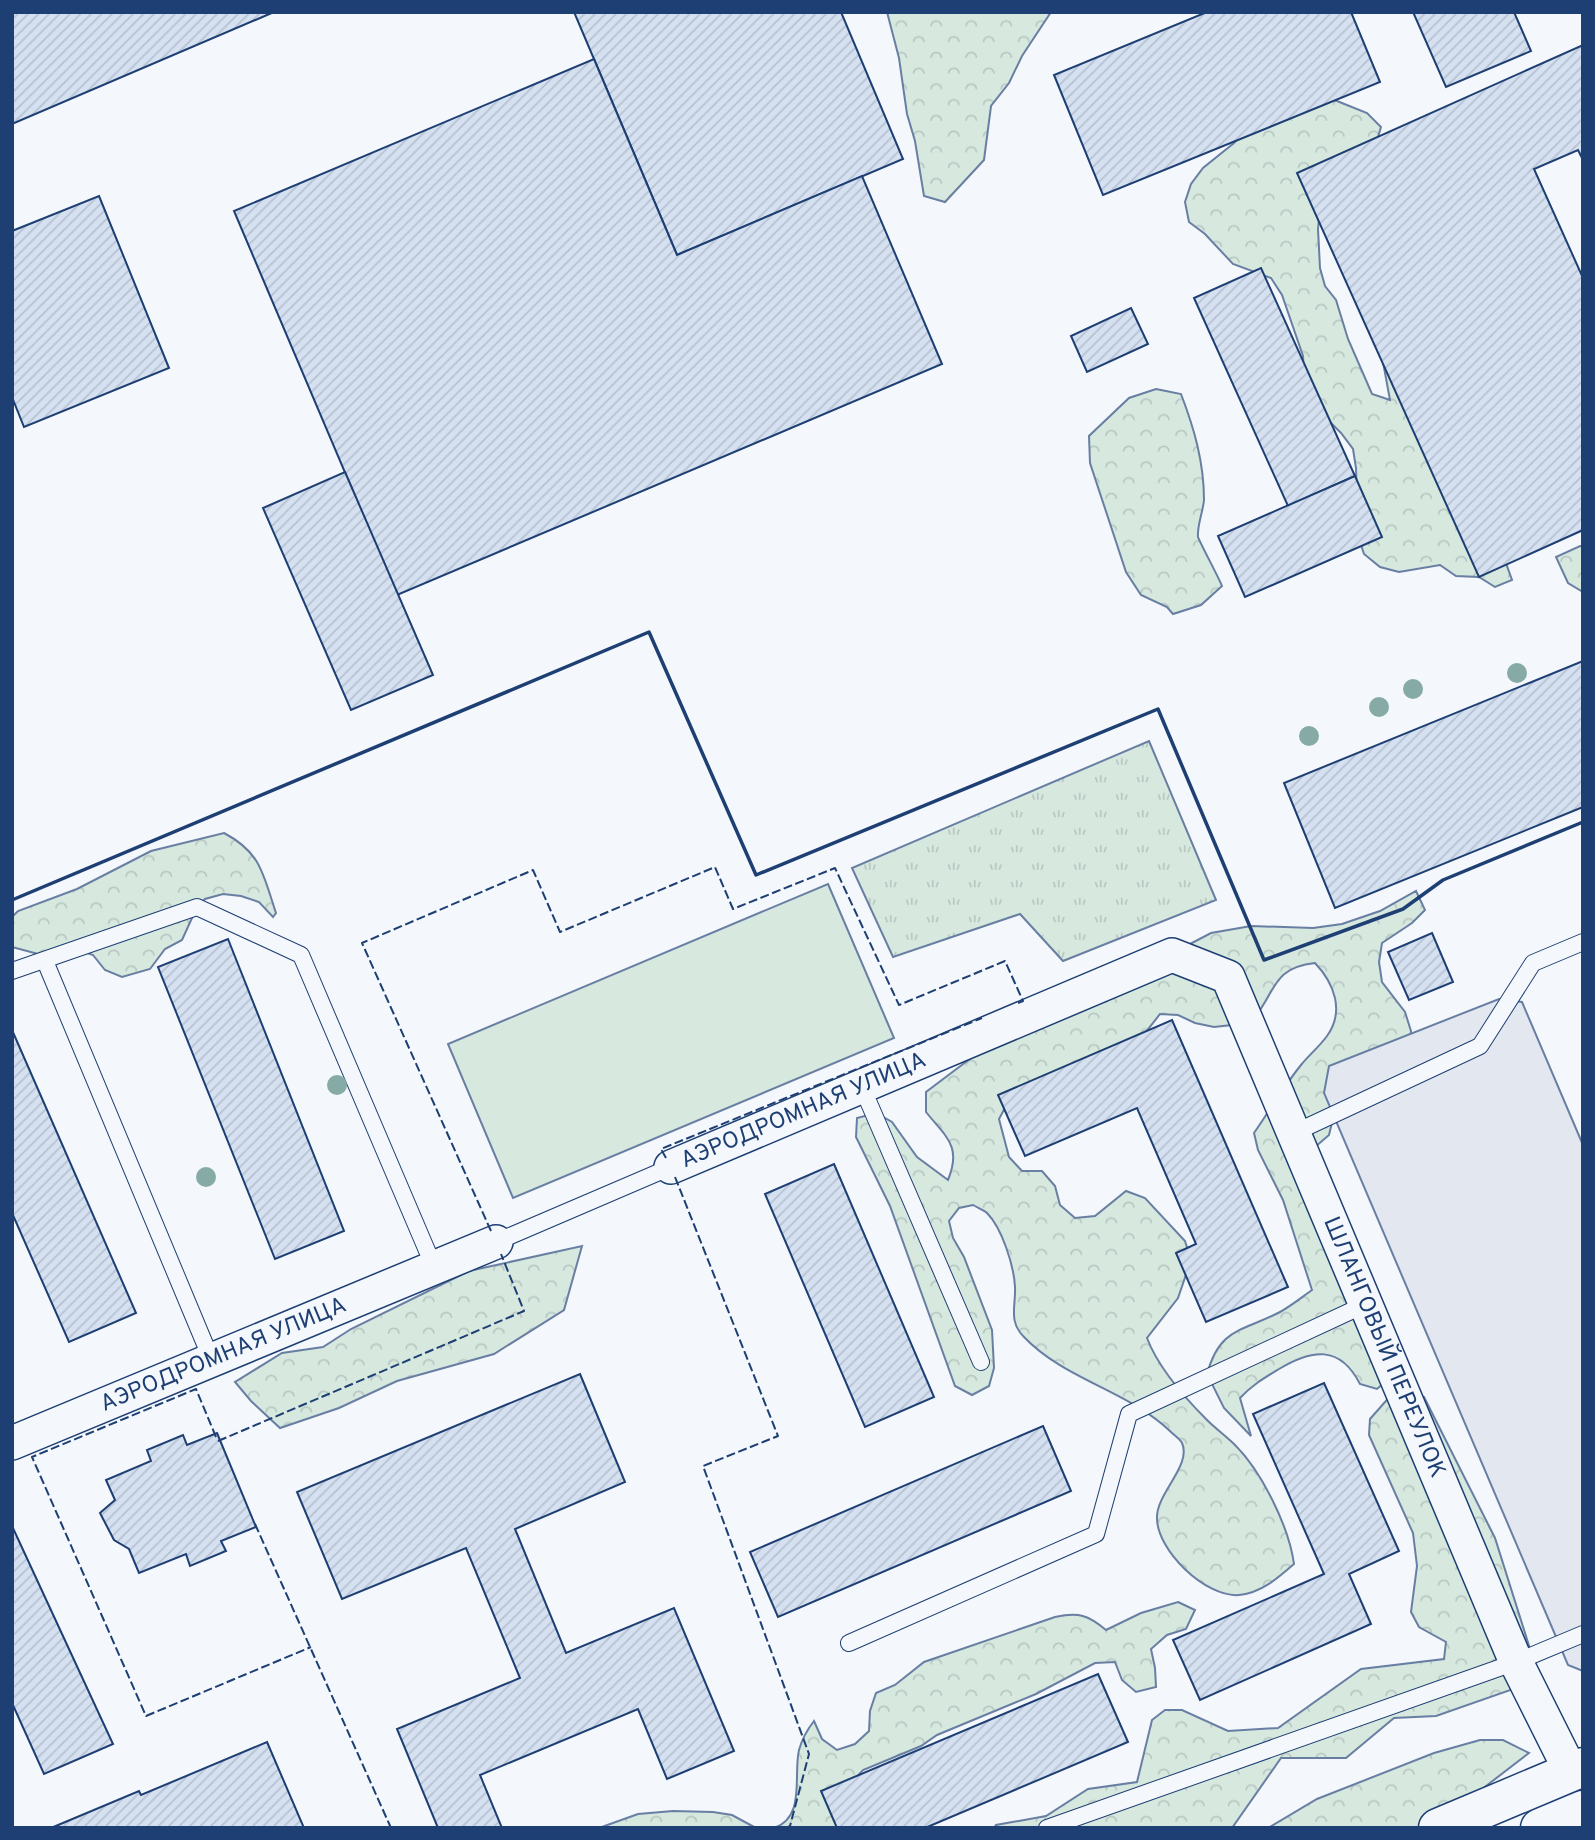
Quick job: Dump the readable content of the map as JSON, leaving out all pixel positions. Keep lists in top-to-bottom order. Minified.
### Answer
{"streets":{"street":["АЭРОДРОМНАЯ УЛИЦА","ШЛАНГОВЫЙ ПЕРЕУЛОК"]},"crossings":[["АЭРОДРОМНАЯ УЛИЦА","ШЛАНГОВЫЙ ПЕРЕУЛОК"]]}
